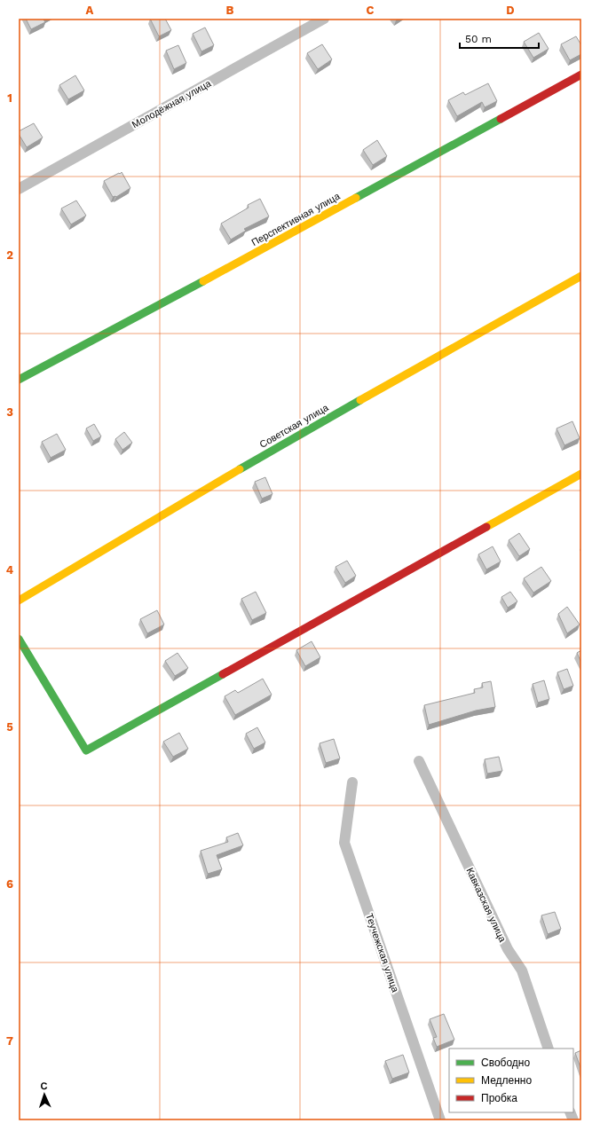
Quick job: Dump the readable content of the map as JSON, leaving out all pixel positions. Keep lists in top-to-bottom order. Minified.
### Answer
{"streets":{"street":["Молодёжная улица","Перспективная улица","Советская улица","Кавказская улица","Теучежская улица"]},"legend":["Свободно","Медленно","Пробка"],"scale_bar":"50 m","north":"top","grid":{"columns":["A","B","C","D"],"rows":["1","2","3","4","5","6","7"]}}
